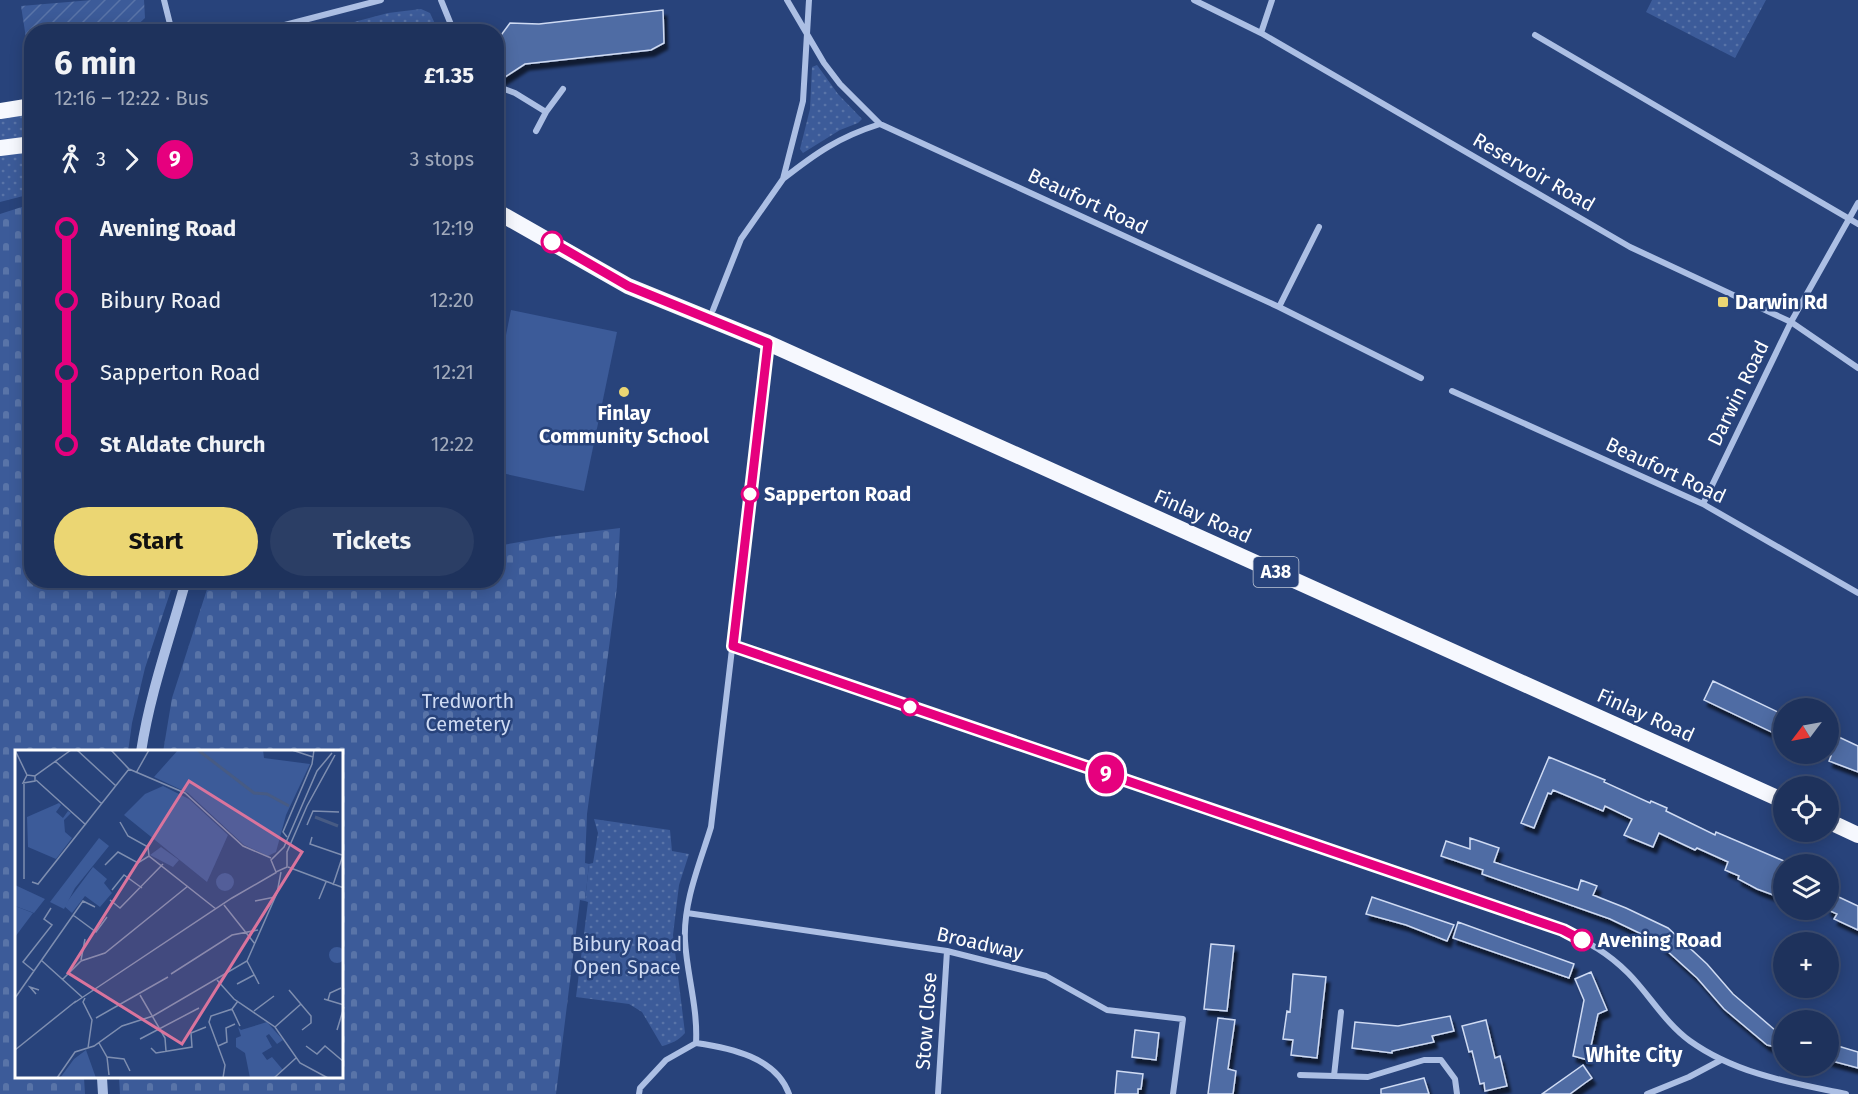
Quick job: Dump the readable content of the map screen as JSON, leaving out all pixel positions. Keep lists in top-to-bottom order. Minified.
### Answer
{"streets":{"highway":["Finlay Road","A38"],"street":["Reservoir Road","Beaufort Road","Darwin Road","Broadway","Stow Close"]},"crossings":[["Reservoir Road","Darwin Road"],["Beaufort Road","Darwin Road"],["Finlay Road","A38"],["Broadway","Stow Close"]],"districts":["White City"],"parks":["Tredworth Cemetery","Bibury Road Open Space"],"places":{"transit":["Darwin Rd"],"other":["Finlay Community School","Sapperton Road","Avening Road"]},"lines":["bus line 9"],"north":"bottom left","page":{"on_map":"9","heading":["6 min","12:16 – 12:22 · Bus","£1.35"],"legs":["3","9","3 stops"],"list":[{"name":"Avening Road","value":"12:19"},{"name":"Bibury Road","value":"12:20"},{"name":"Sapperton Road","value":"12:21"},{"name":"St Aldate Church","value":"12:22"}],"buttons":["Start","Tickets"],"map_buttons":["+","−"]}}
